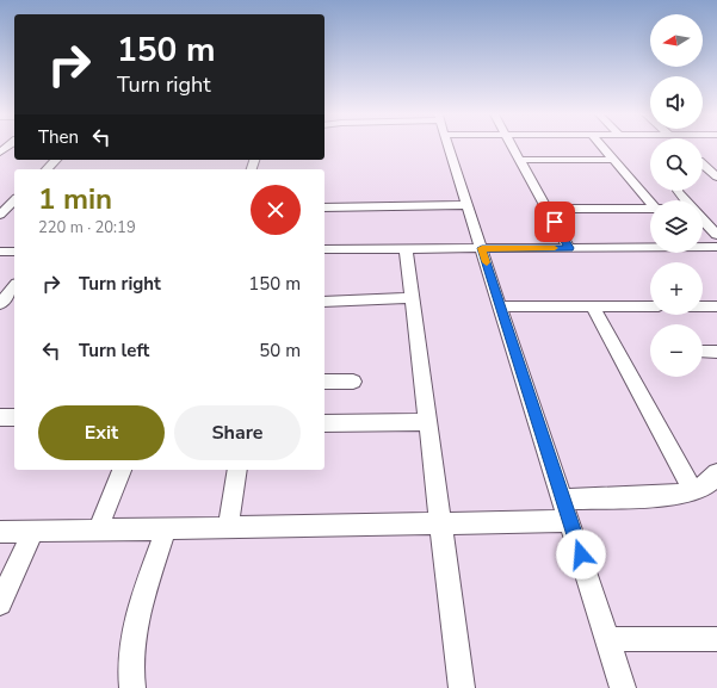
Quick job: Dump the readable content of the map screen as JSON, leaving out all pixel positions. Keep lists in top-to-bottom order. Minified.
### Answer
{"north":"left","page":{"map_buttons":["+","−"],"turn":["150 m","Turn right"],"then":"Then","heading":["1 min","220 m · 20:19"],"list":[{"name":"Turn right","value":"150 m"},{"name":"Turn left","value":"50 m"}],"buttons":["Exit","Share"]}}
